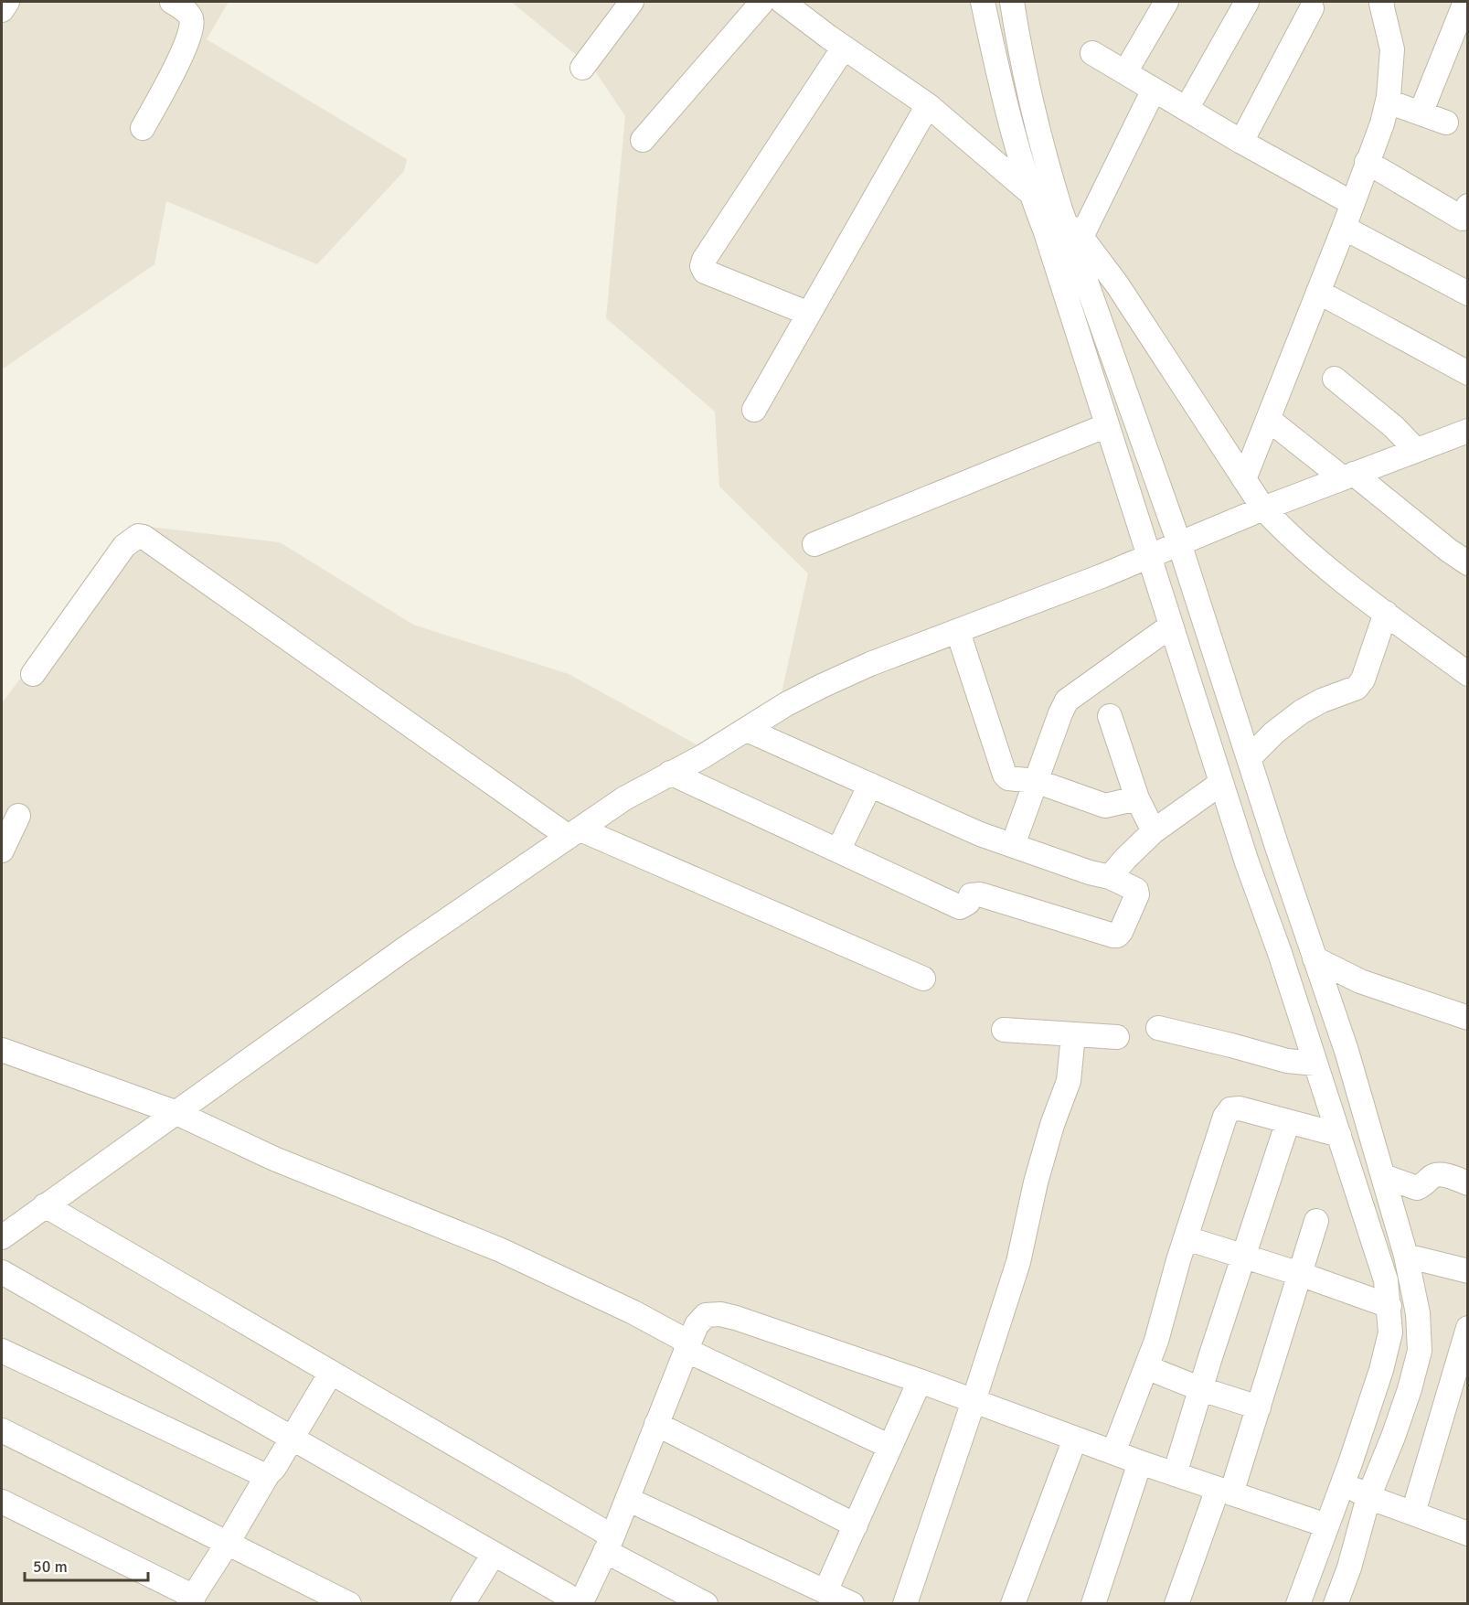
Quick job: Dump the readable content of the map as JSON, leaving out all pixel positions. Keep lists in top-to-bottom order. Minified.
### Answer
{"scale_bar":"50 m"}
